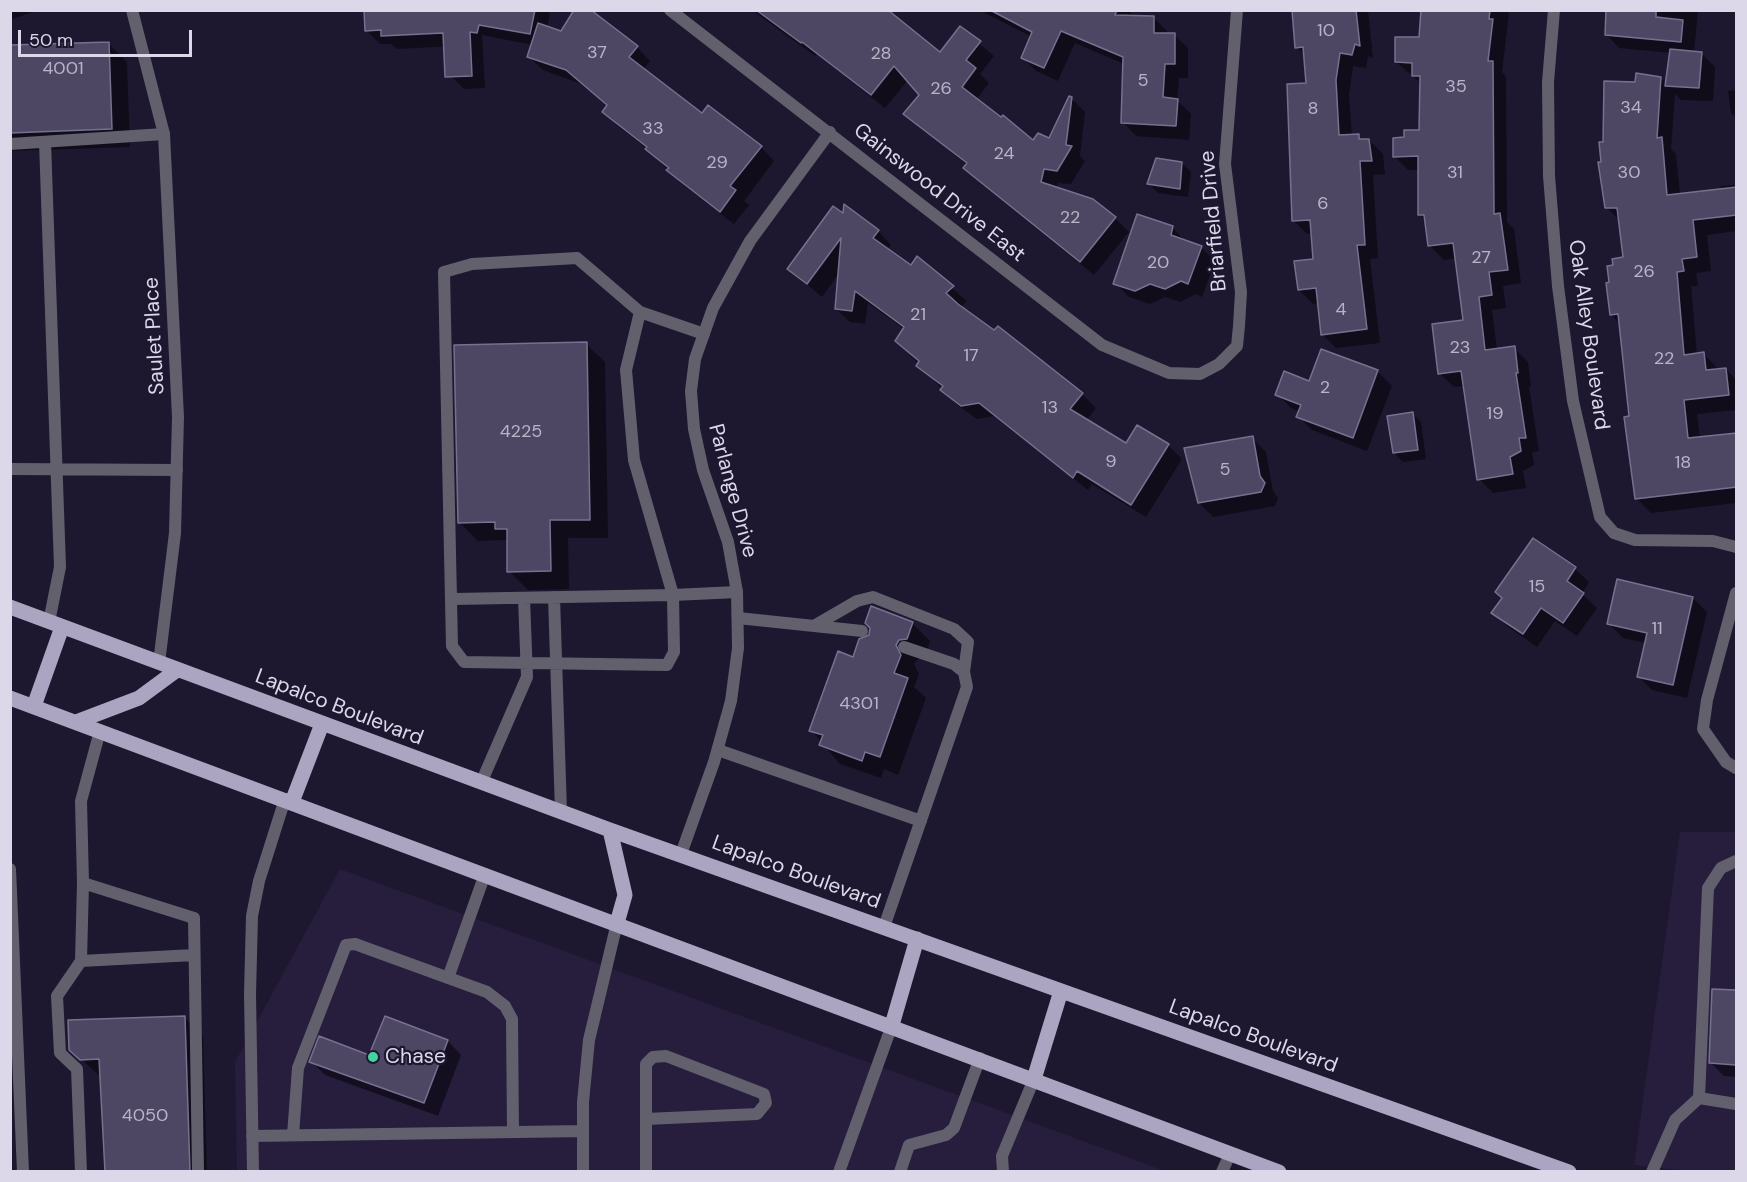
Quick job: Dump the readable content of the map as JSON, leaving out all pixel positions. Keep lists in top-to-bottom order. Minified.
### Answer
{"streets":{"main road":["Lapalco Boulevard"],"street":["Gainswood Drive East","Briarfield Drive","Oak Alley Boulevard","Saulet Place","Parlange Drive"]},"crossings":[["Gainswood Drive East","Briarfield Drive"],["Gainswood Drive East","Parlange Drive"],["Saulet Place","Lapalco Boulevard"],["Parlange Drive","Lapalco Boulevard"]],"places":["Chase"],"house_numbers":["10","37","28","4001","5","35","26","34","8","33","24","29","31","30","6","22","27","20","26","4","21","23","17","22","2","13","19","4225","9","18","5","15","11","4301","4050"],"scale_bar":"50 m"}
